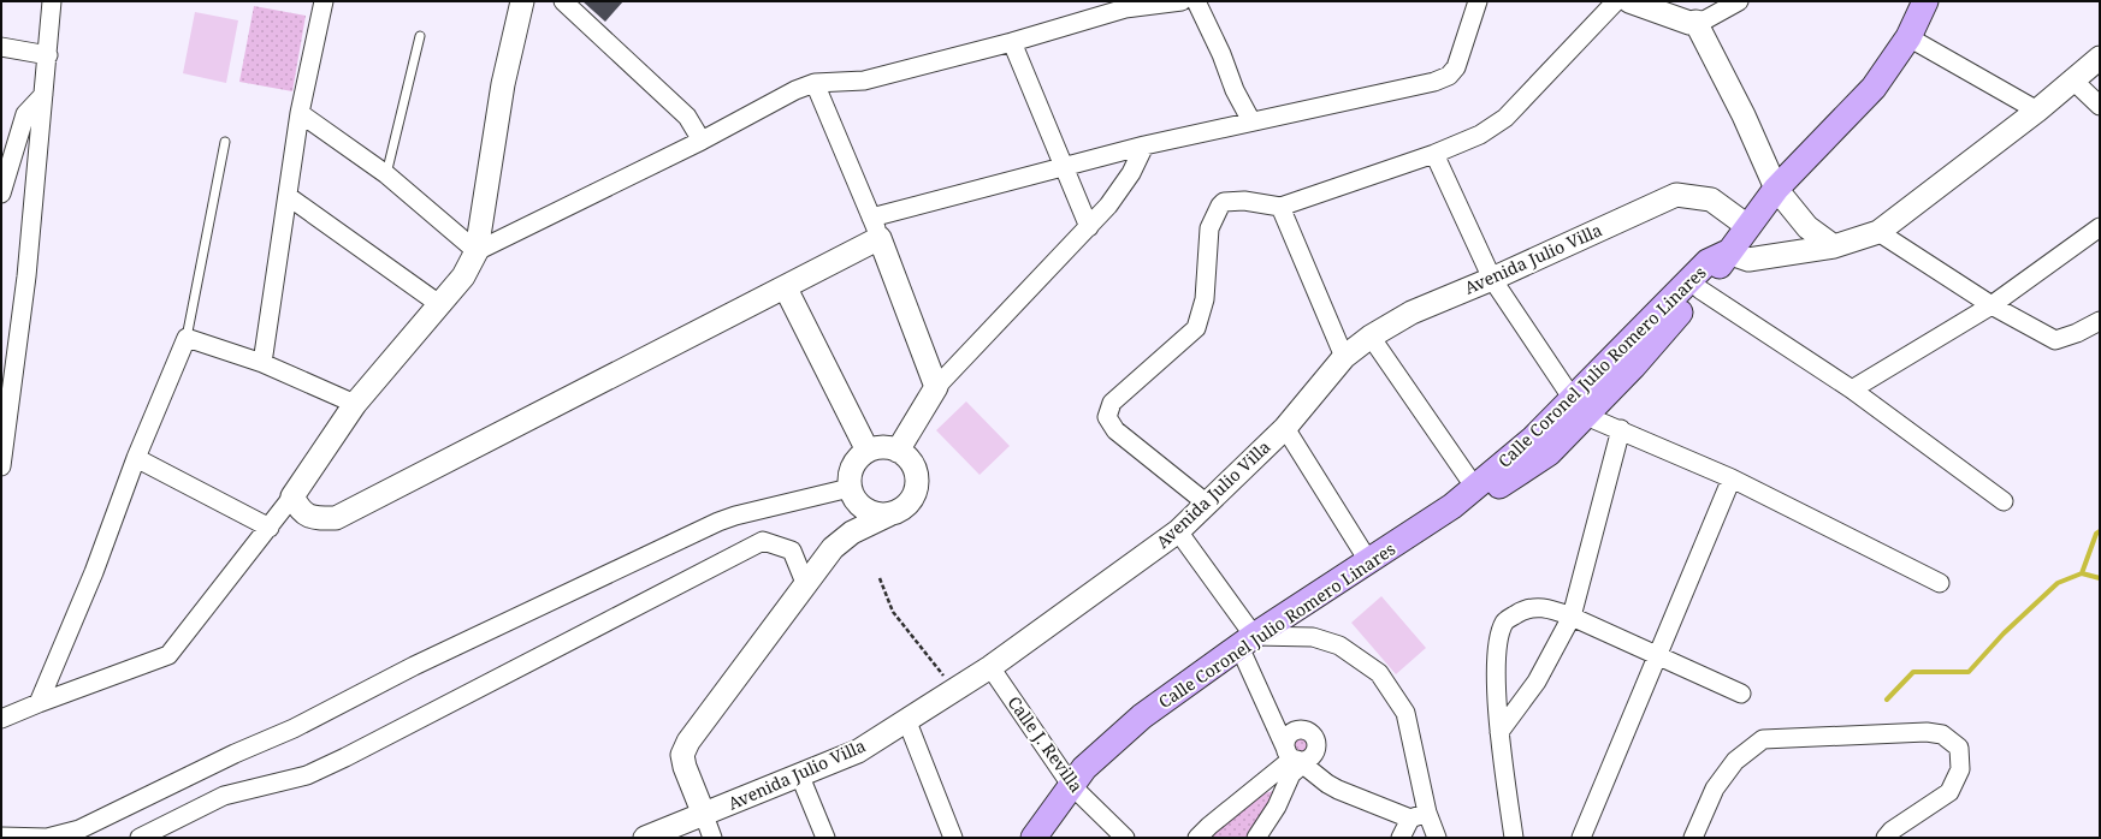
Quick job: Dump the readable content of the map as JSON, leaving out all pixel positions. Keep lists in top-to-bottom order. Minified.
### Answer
{"streets":{"main road":["Calle Coronel Julio Romero Linares"],"street":["Avenida Julio Villa","Calle J. Revilla"]},"crossings":[["Avenida Julio Villa","Calle J. Revilla"],["Calle Coronel Julio Romero Linares","Calle J. Revilla"]]}
